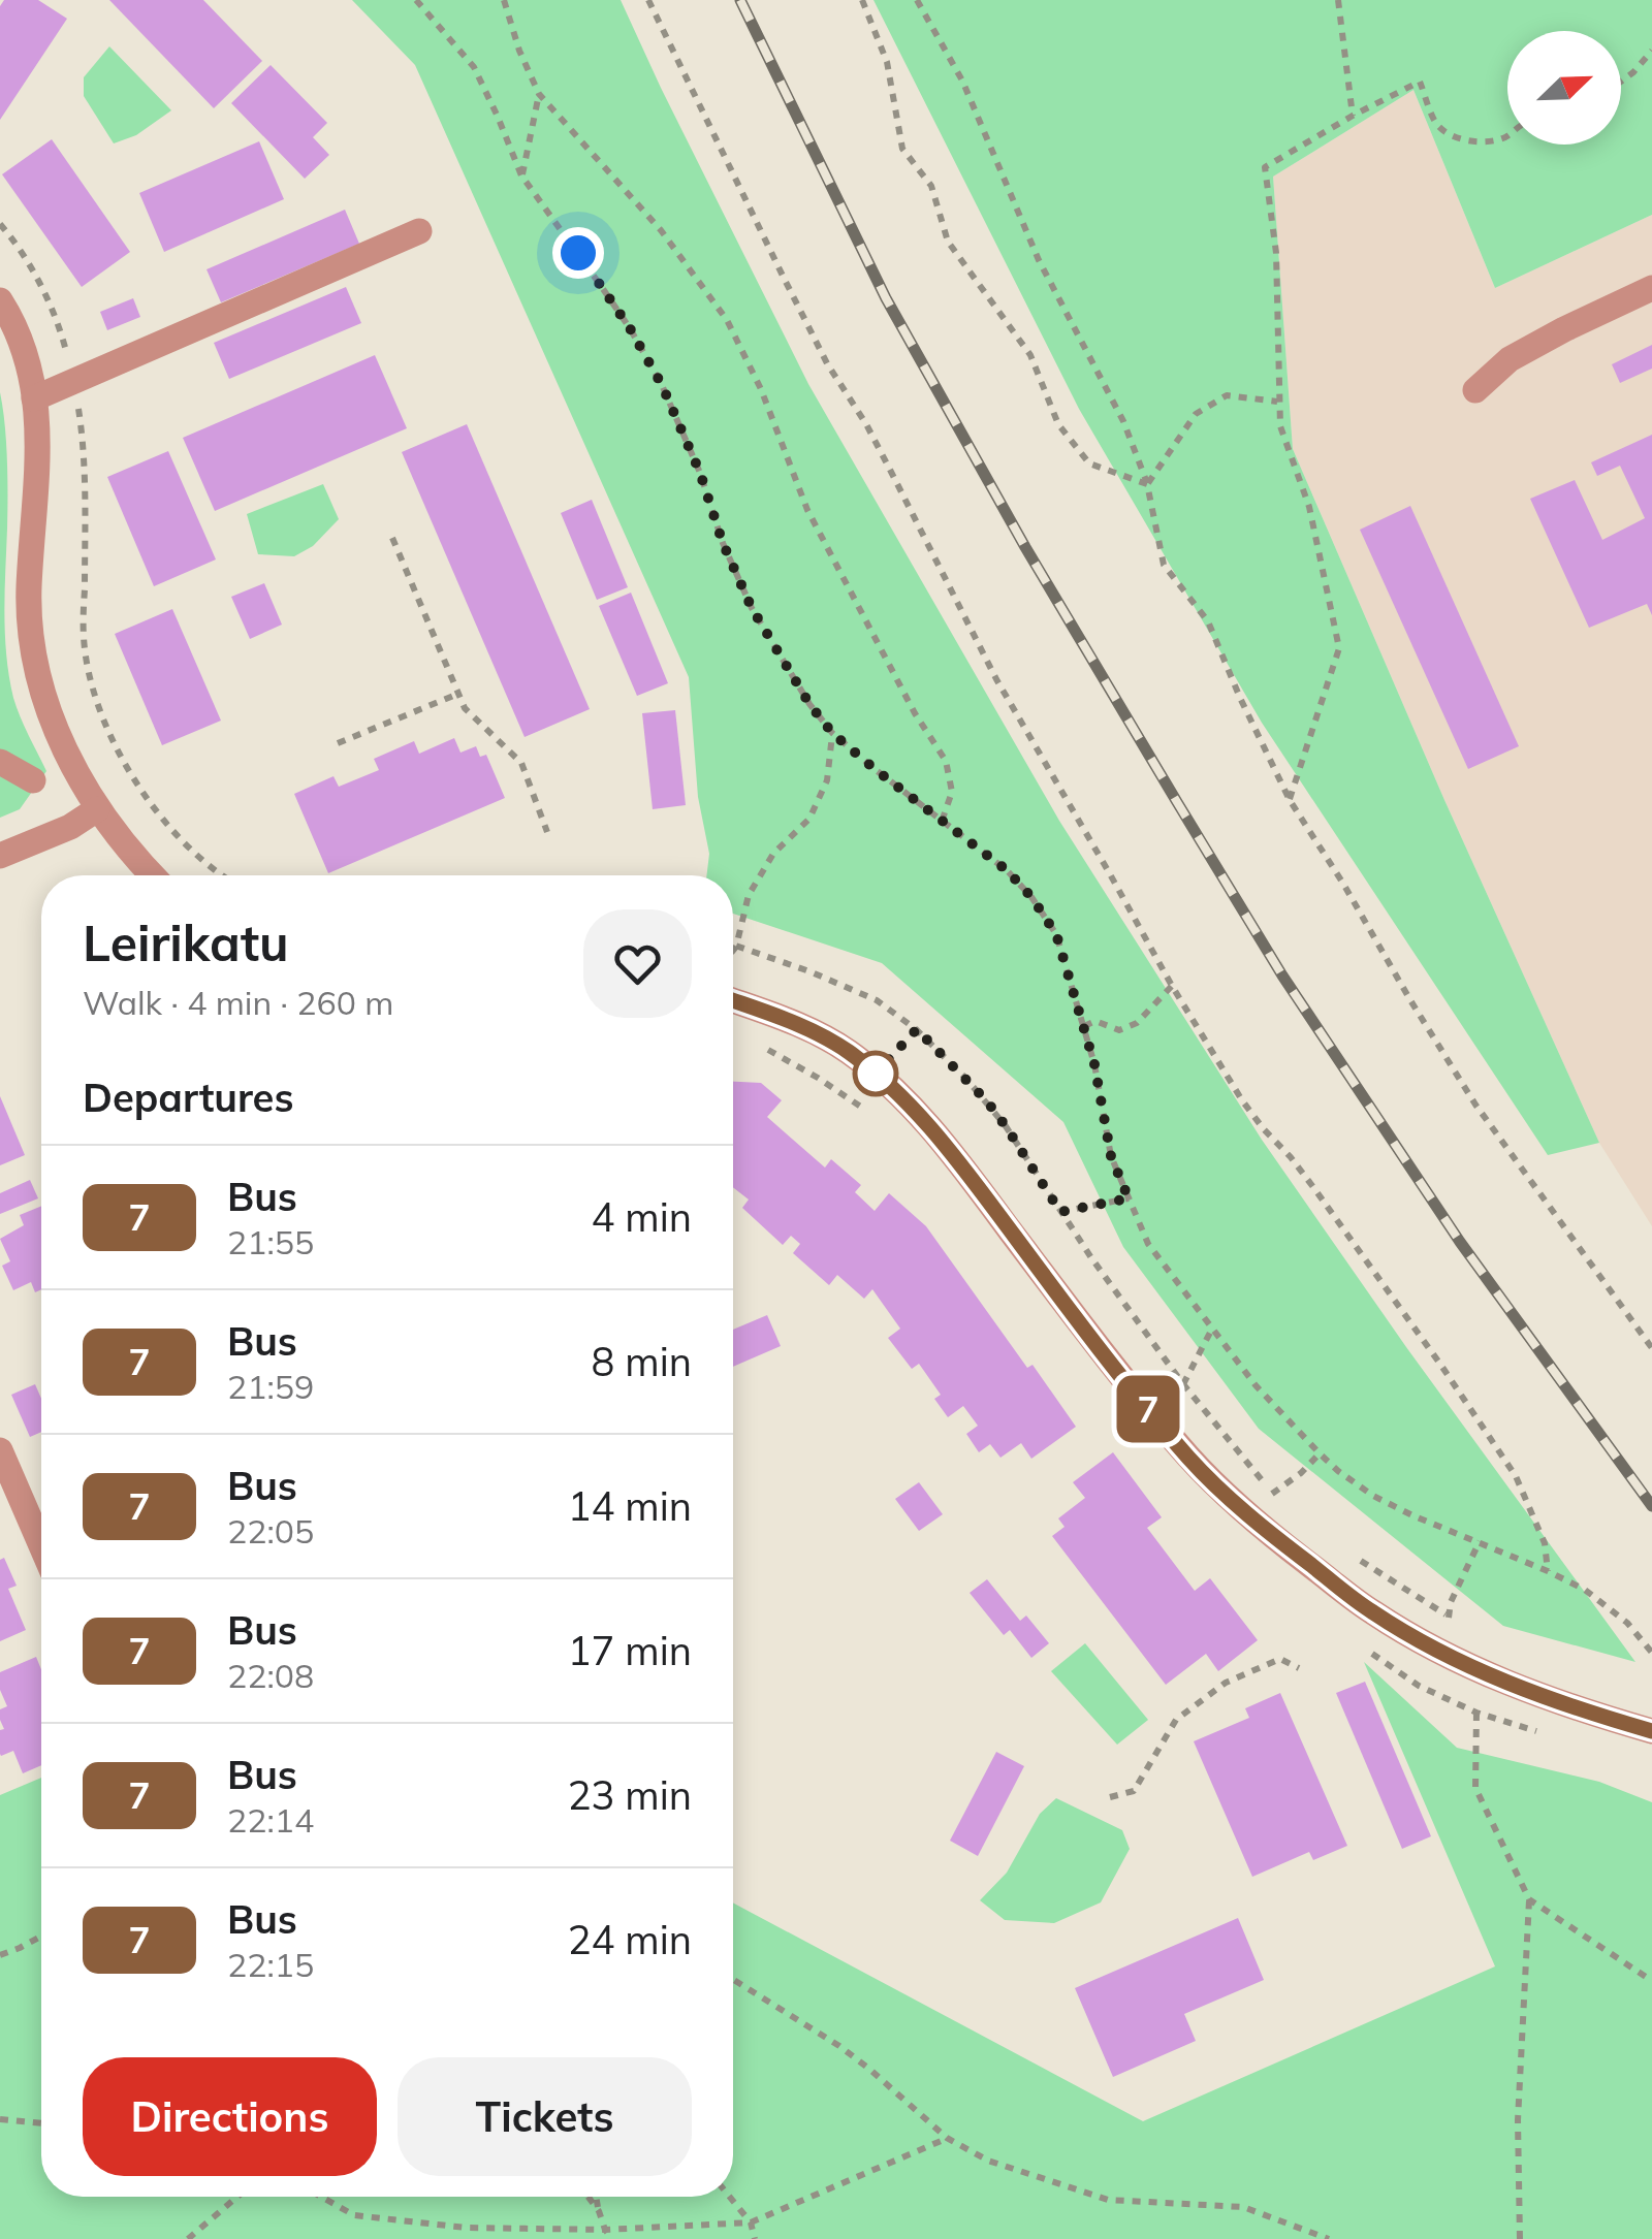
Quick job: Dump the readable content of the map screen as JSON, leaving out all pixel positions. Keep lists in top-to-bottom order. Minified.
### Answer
{"lines":["bus line 7"],"north":"top right","page":{"on_map":"7","heading":[["Leirikatu","Walk · 4 min · 260 m"],"Departures"],"list":[{"mark":"7","name":"Bus","note":"21:55","value":"4 min"},{"mark":"7","name":"Bus","note":"21:59","value":"8 min"},{"mark":"7","name":"Bus","note":"22:05","value":"14 min"},{"mark":"7","name":"Bus","note":"22:08","value":"17 min"},{"mark":"7","name":"Bus","note":"22:14","value":"23 min"},{"mark":"7","name":"Bus","note":"22:15","value":"24 min"}],"buttons":["Directions","Tickets"]}}
